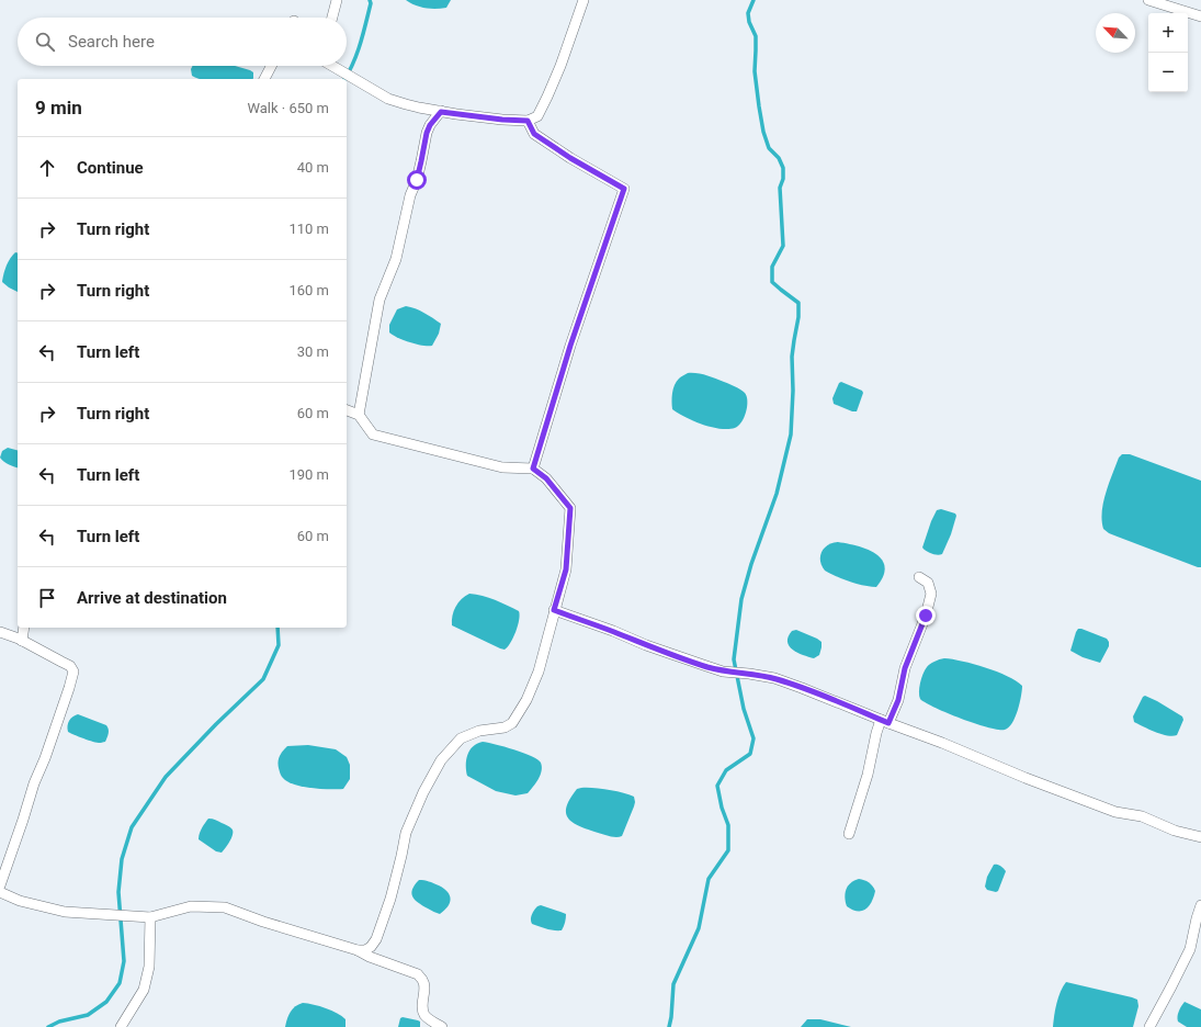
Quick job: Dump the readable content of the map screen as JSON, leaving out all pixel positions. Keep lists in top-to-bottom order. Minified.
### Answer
{"north":"top left","page":{"map_buttons":["+","−"],"search":"Search here","heading":["9 min","Walk · 650 m"],"list":[["Continue","40 m"],["Turn right","110 m"],["Turn right","160 m"],["Turn left","30 m"],["Turn right","60 m"],["Turn left","190 m"],["Turn left","60 m"],"Arrive at destination"]}}
